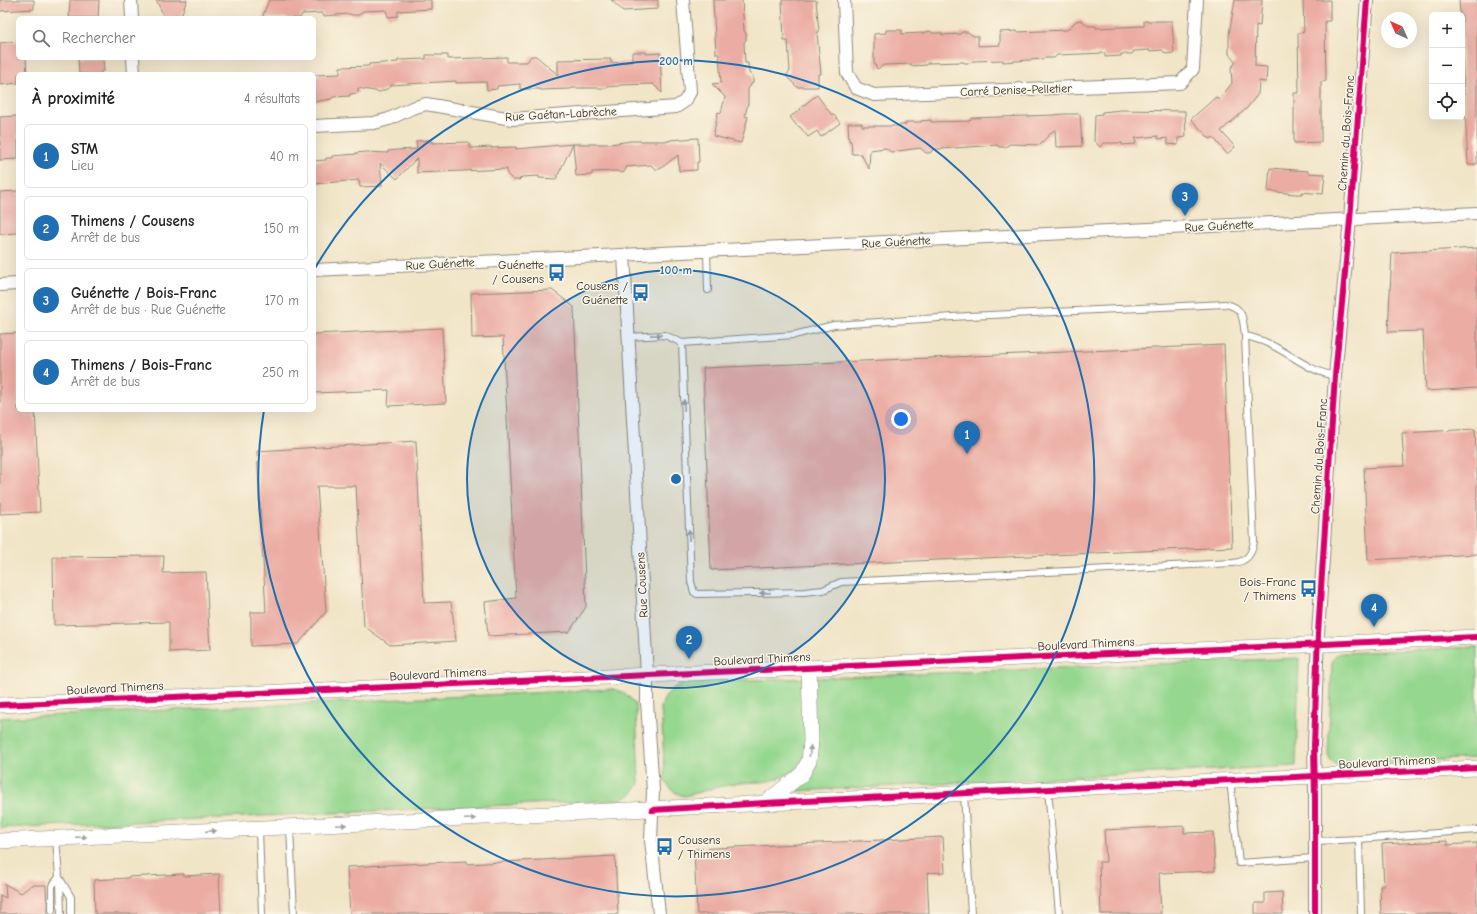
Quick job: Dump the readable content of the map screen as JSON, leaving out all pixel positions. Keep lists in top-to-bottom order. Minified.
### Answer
{"streets":{"street":["Carré Denise-Pelletier","Rue Gaétan-Labrèche","Chemin du Bois-Franc","Rue Guénette","Rue Cousens","Boulevard Thimens"]},"crossings":[["Chemin du Bois-Franc","Rue Guénette"],["Chemin du Bois-Franc","Boulevard Thimens"],["Rue Guénette","Rue Cousens"],["Rue Cousens","Boulevard Thimens"]],"places":{"bus stop":["Guénette / Cousens","Cousens / Guénette","Bois-Franc / Thimens","Cousens / Thimens"]},"north":"top left","page":{"map_buttons":["+","−"],"search":"Rechercher","heading":["À proximité","4 résultats"],"list":[{"mark":"1","name":"STM","note":"Lieu","value":"40 m"},{"mark":"2","name":"Thimens / Cousens","note":"Arrêt de bus","value":"150 m"},{"mark":"3","name":"Guénette / Bois-Franc","note":"Arrêt de bus · Rue Guénette","value":"170 m"},{"mark":"4","name":"Thimens / Bois-Franc","note":"Arrêt de bus","value":"250 m"}],"pins":["3","1","4","2"]},"rings":["200 m","100 m"]}
